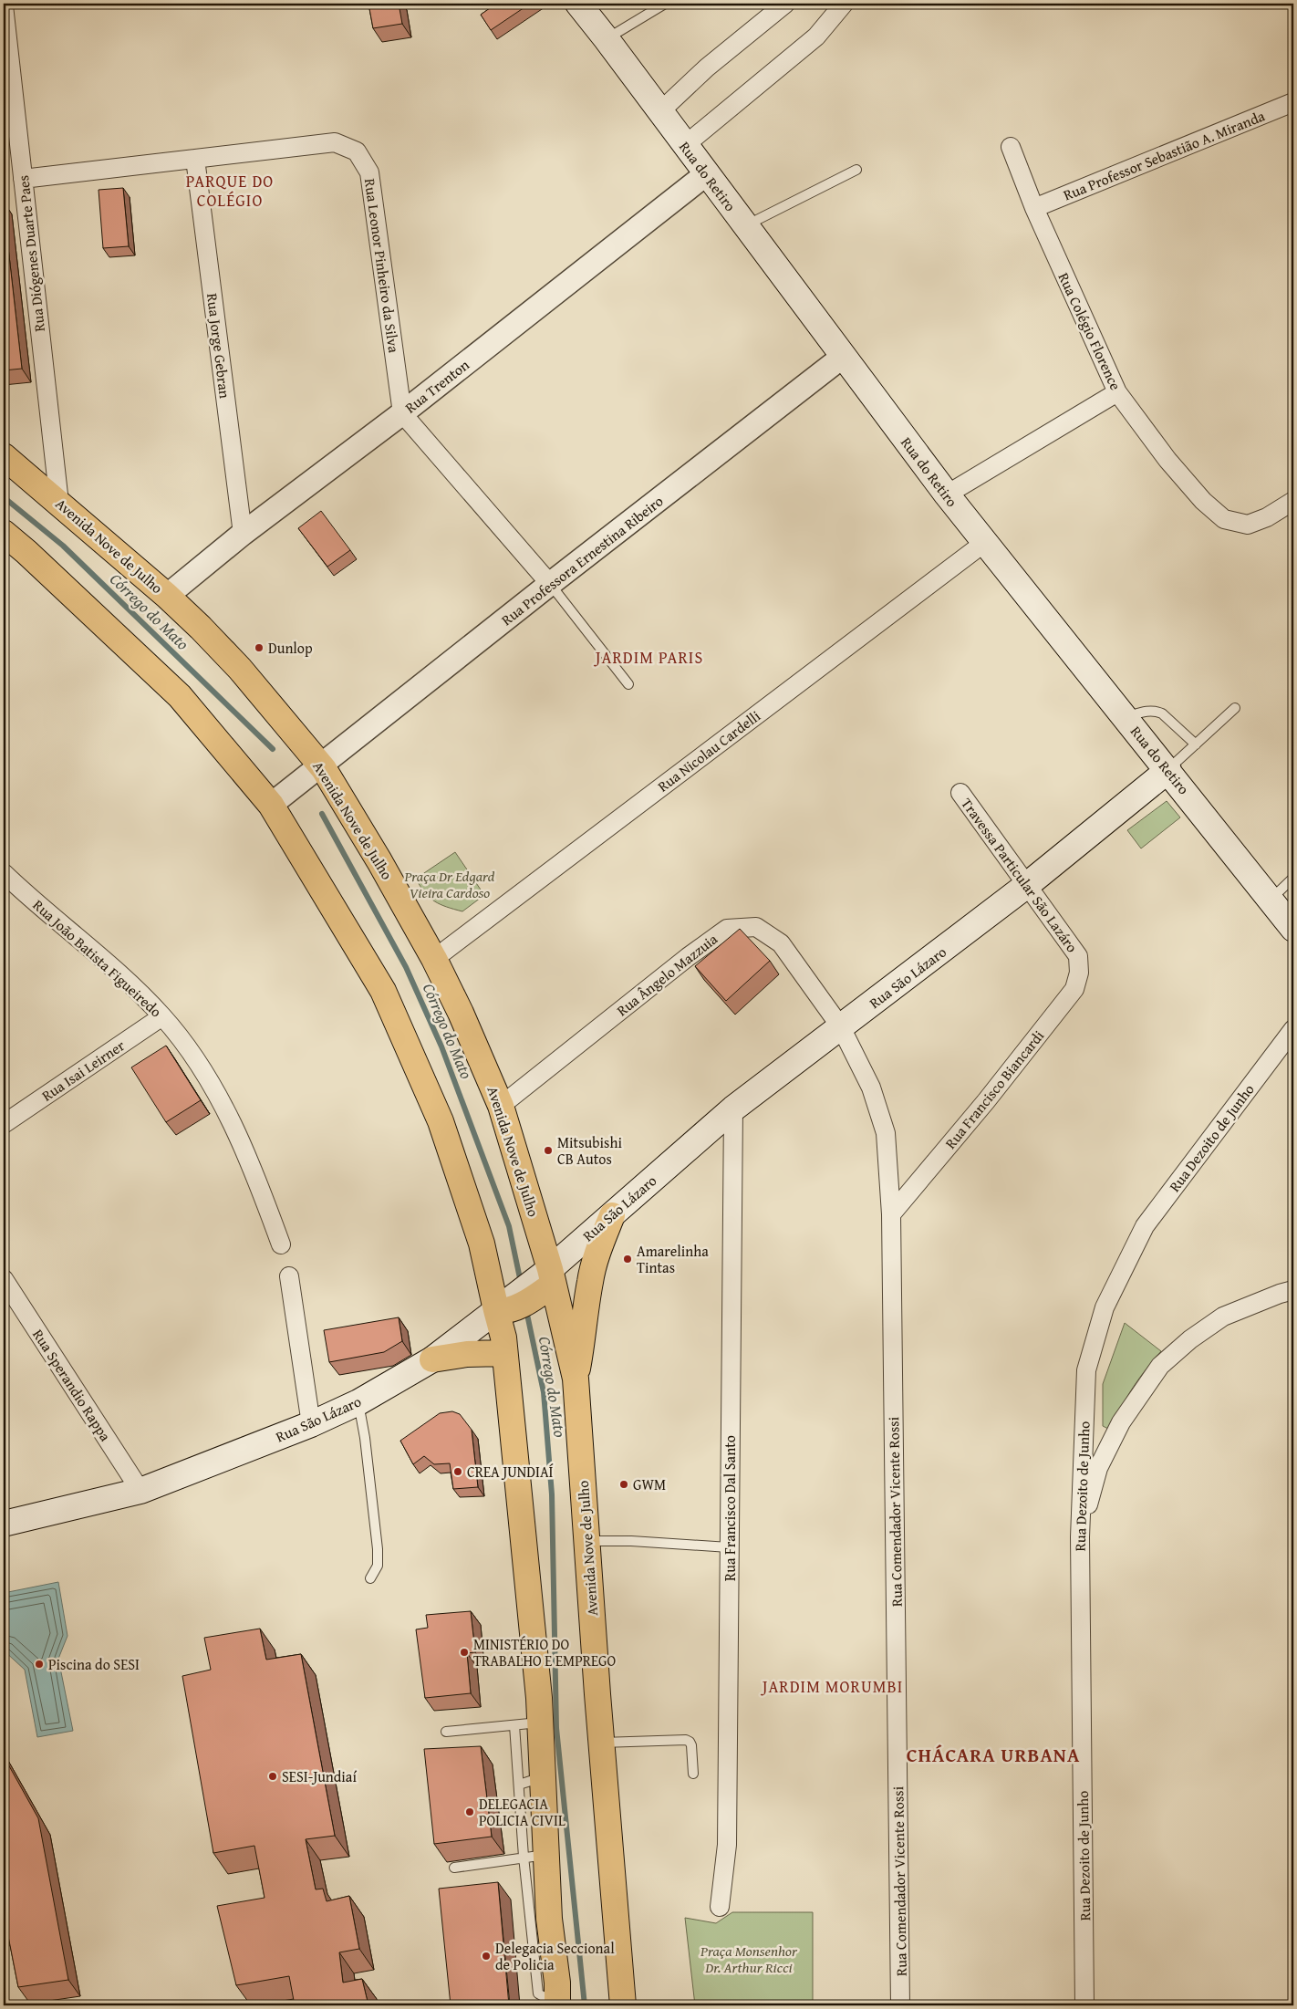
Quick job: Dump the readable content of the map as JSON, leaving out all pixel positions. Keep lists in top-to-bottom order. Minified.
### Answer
{"streets":{"main road":["Rua do Retiro","Avenida Nove de Julho","Rua São Lázaro"],"street":["Rua Professor Sebastião A. Miranda","Rua Diógenes Duarte Paes","Rua Leonor Pinheiro da Silva","Rua Colégio Florence","Rua Jorge Gebran","Rua Trenton","Rua Professora Ernestina Ribeiro","Rua Nicolau Cardelli","Travessa Particular São Lazáro","Rua João Batista Figueiredo","Rua Ângelo Mazzuia","Rua Isai Leirner","Rua Francisco Biancardi","Rua Dezoito de Junho","Rua Sperandio Rappa","Rua Francisco Dal Santo","Rua Comendador Vicente Rossi"]},"crossings":[["Rua Professor Sebastião A. Miranda","Rua Colégio Florence"],["Rua do Retiro","Rua Trenton"],["Rua do Retiro","Rua Professora Ernestina Ribeiro"],["Rua do Retiro","Rua Nicolau Cardelli"],["Rua do Retiro","Rua São Lázaro"],["Rua Diógenes Duarte Paes","Rua Leonor Pinheiro da Silva"],["Rua Diógenes Duarte Paes","Avenida Nove de Julho"],["Rua Leonor Pinheiro da Silva","Rua Jorge Gebran"],["Rua Leonor Pinheiro da Silva","Rua Trenton"],["Rua Jorge Gebran","Rua Trenton"],["Rua Trenton","Avenida Nove de Julho"],["Avenida Nove de Julho","Rua Professora Ernestina Ribeiro"],["Avenida Nove de Julho","Rua Nicolau Cardelli"],["Avenida Nove de Julho","Rua Ângelo Mazzuia"],["Avenida Nove de Julho","Rua São Lázaro"],["Travessa Particular São Lazáro","Rua São Lázaro"],["Travessa Particular São Lazáro","Rua Francisco Biancardi"],["Rua João Batista Figueiredo","Rua Isai Leirner"],["Rua Ângelo Mazzuia","Rua São Lázaro"],["Rua Ângelo Mazzuia","Rua Comendador Vicente Rossi"],["Rua São Lázaro","Rua Sperandio Rappa"],["Rua São Lázaro","Rua Francisco Dal Santo"],["Rua São Lázaro","Rua Comendador Vicente Rossi"],["Rua Francisco Biancardi","Rua Comendador Vicente Rossi"]],"districts":["PARQUE DO COLÉGIO","JARDIM PARIS","JARDIM MORUMBI","CHÁCARA URBANA"],"water":["Córrego do Mato"],"parks":["Praça Dr Edgard Vieira Cardoso","Praça Monsenhor Dr. Arthur Ricci"],"places":["Dunlop","Mitsubishi CB Autos","Amarelinha Tintas","CREA JUNDIAÍ","GWM","MINISTÉRIO DO TRABALHO E EMPREGO","Piscina do SESI","SESI-Jundiaí","DELEGACIA POLICIA CIVIL","Delegacia Seccional de Policia"]}
